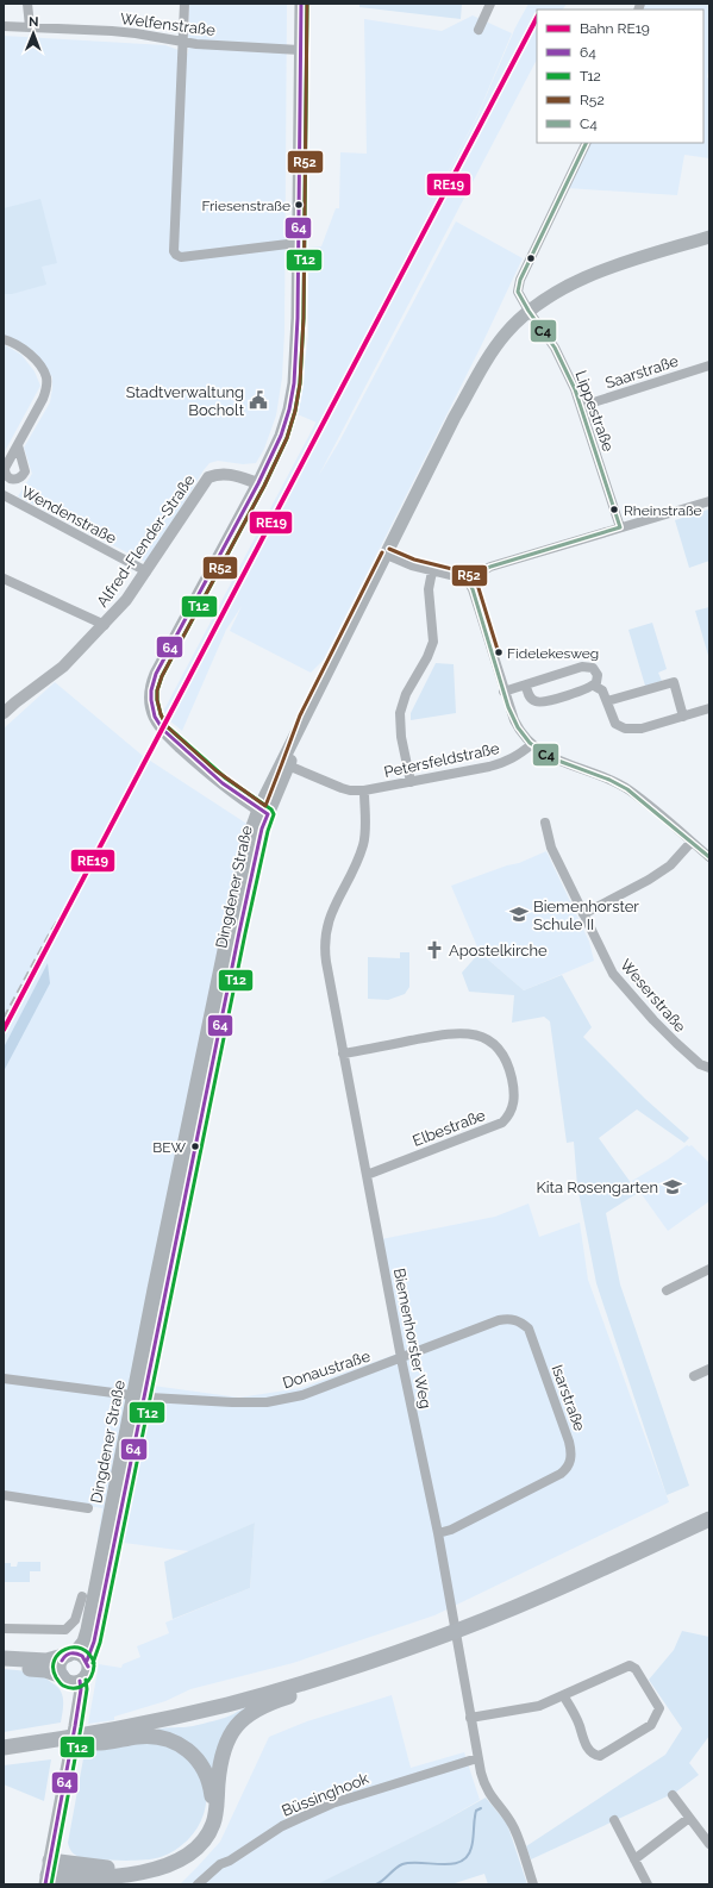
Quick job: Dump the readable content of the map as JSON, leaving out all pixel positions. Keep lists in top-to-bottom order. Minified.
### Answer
{"streets":{"main road":["Dingdener Straße"],"street":["Welfenstraße","Saarstraße","Lippestraße","Wendenstraße","Alfred-Flender-Straße","Petersfeldstraße","Weserstraße","Elbestraße","Biemenhorster Weg","Donaustraße","Isarstraße","Büssinghook"]},"crossings":[["Saarstraße","Lippestraße"],["Wendenstraße","Alfred-Flender-Straße"],["Petersfeldstraße","Biemenhorster Weg"],["Dingdener Straße","Donaustraße"],["Elbestraße","Biemenhorster Weg"],["Biemenhorster Weg","Donaustraße"],["Biemenhorster Weg","Isarstraße"],["Biemenhorster Weg","Büssinghook"],["Donaustraße","Isarstraße"]],"places":{"other":["Friesenstraße","Rheinstraße","Fidelekesweg","BEW"],"public building":["Stadtverwaltung Bocholt"],"school or university":["Biemenhorster Schule II","Kita Rosengarten"],"church":["Apostelkirche"]},"lines":["transit line 64","transit line T12","transit line R52","rail line RE19","transit line C4"],"legend":["Bahn RE19","64","T12","R52","C4"],"north":"top"}
